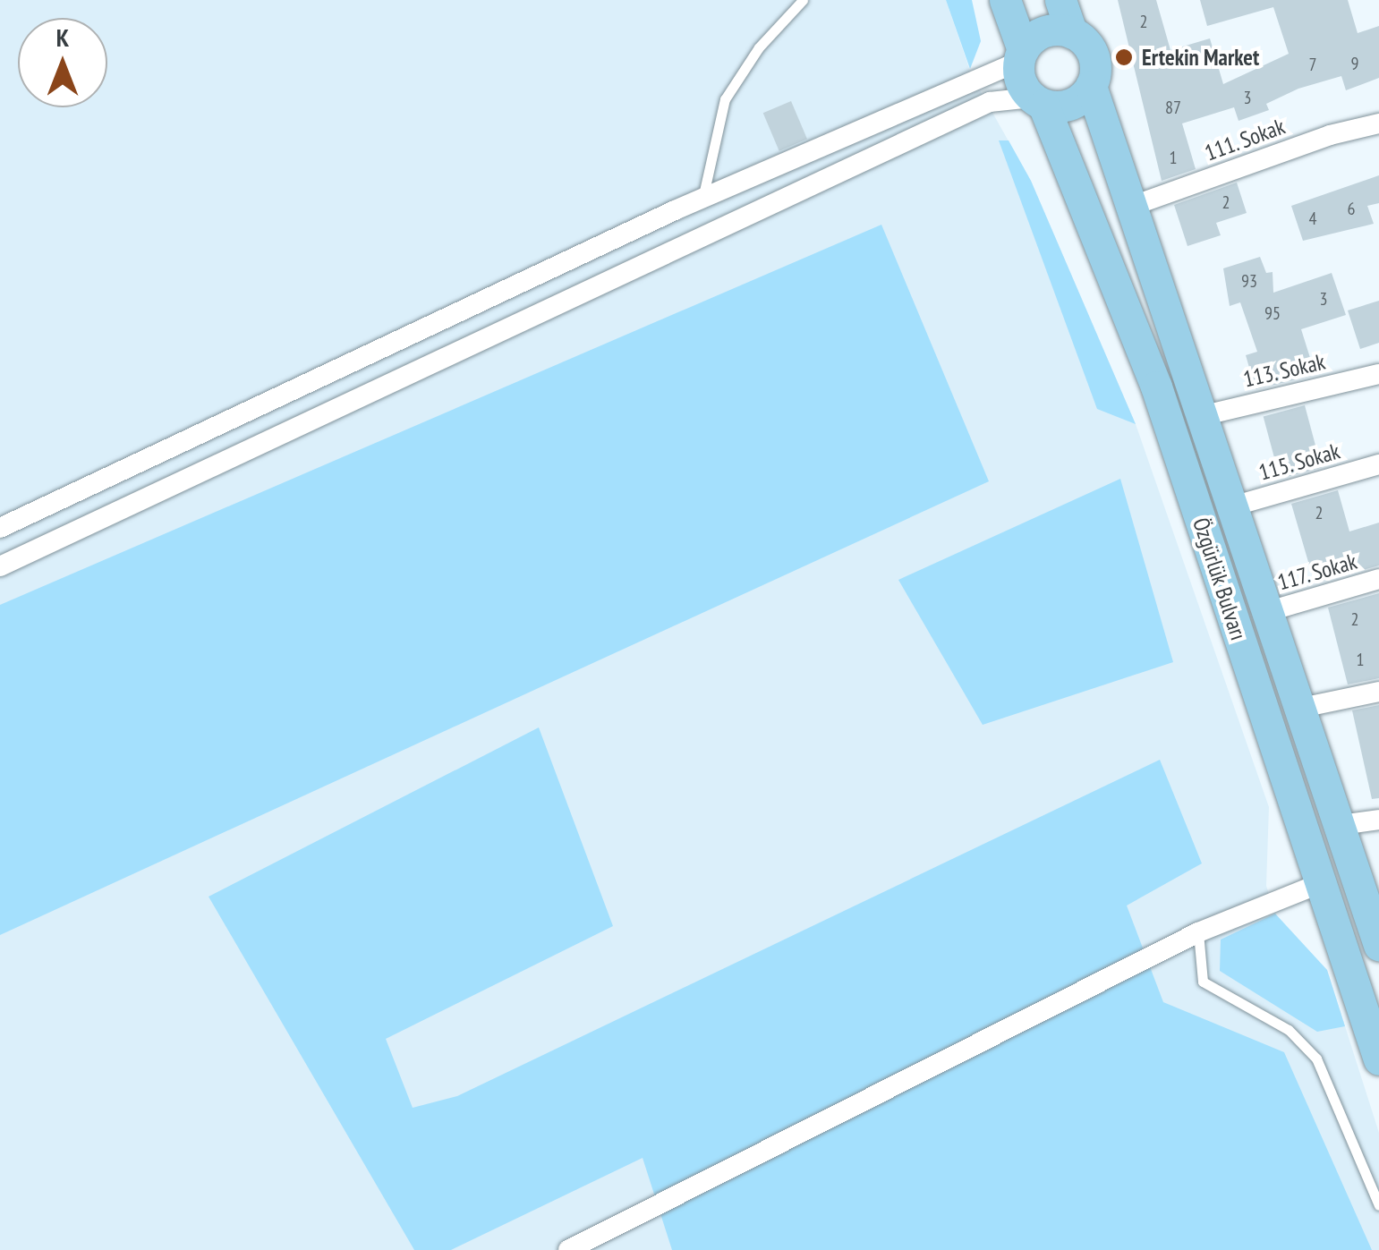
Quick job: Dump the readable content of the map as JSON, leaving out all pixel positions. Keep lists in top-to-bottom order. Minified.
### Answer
{"streets":{"main road":["Özgürlük Bulvarı"],"street":["111. Sokak","113. Sokak","115. Sokak","117. Sokak"]},"crossings":[["111. Sokak","Özgürlük Bulvarı"],["113. Sokak","Özgürlük Bulvarı"],["115. Sokak","Özgürlük Bulvarı"],["117. Sokak","Özgürlük Bulvarı"]],"places":["Ertekin Market"],"house_numbers":["2","9","7","3","87","1","2","6","4","93","3","95","2","2","1"],"north":"top"}
